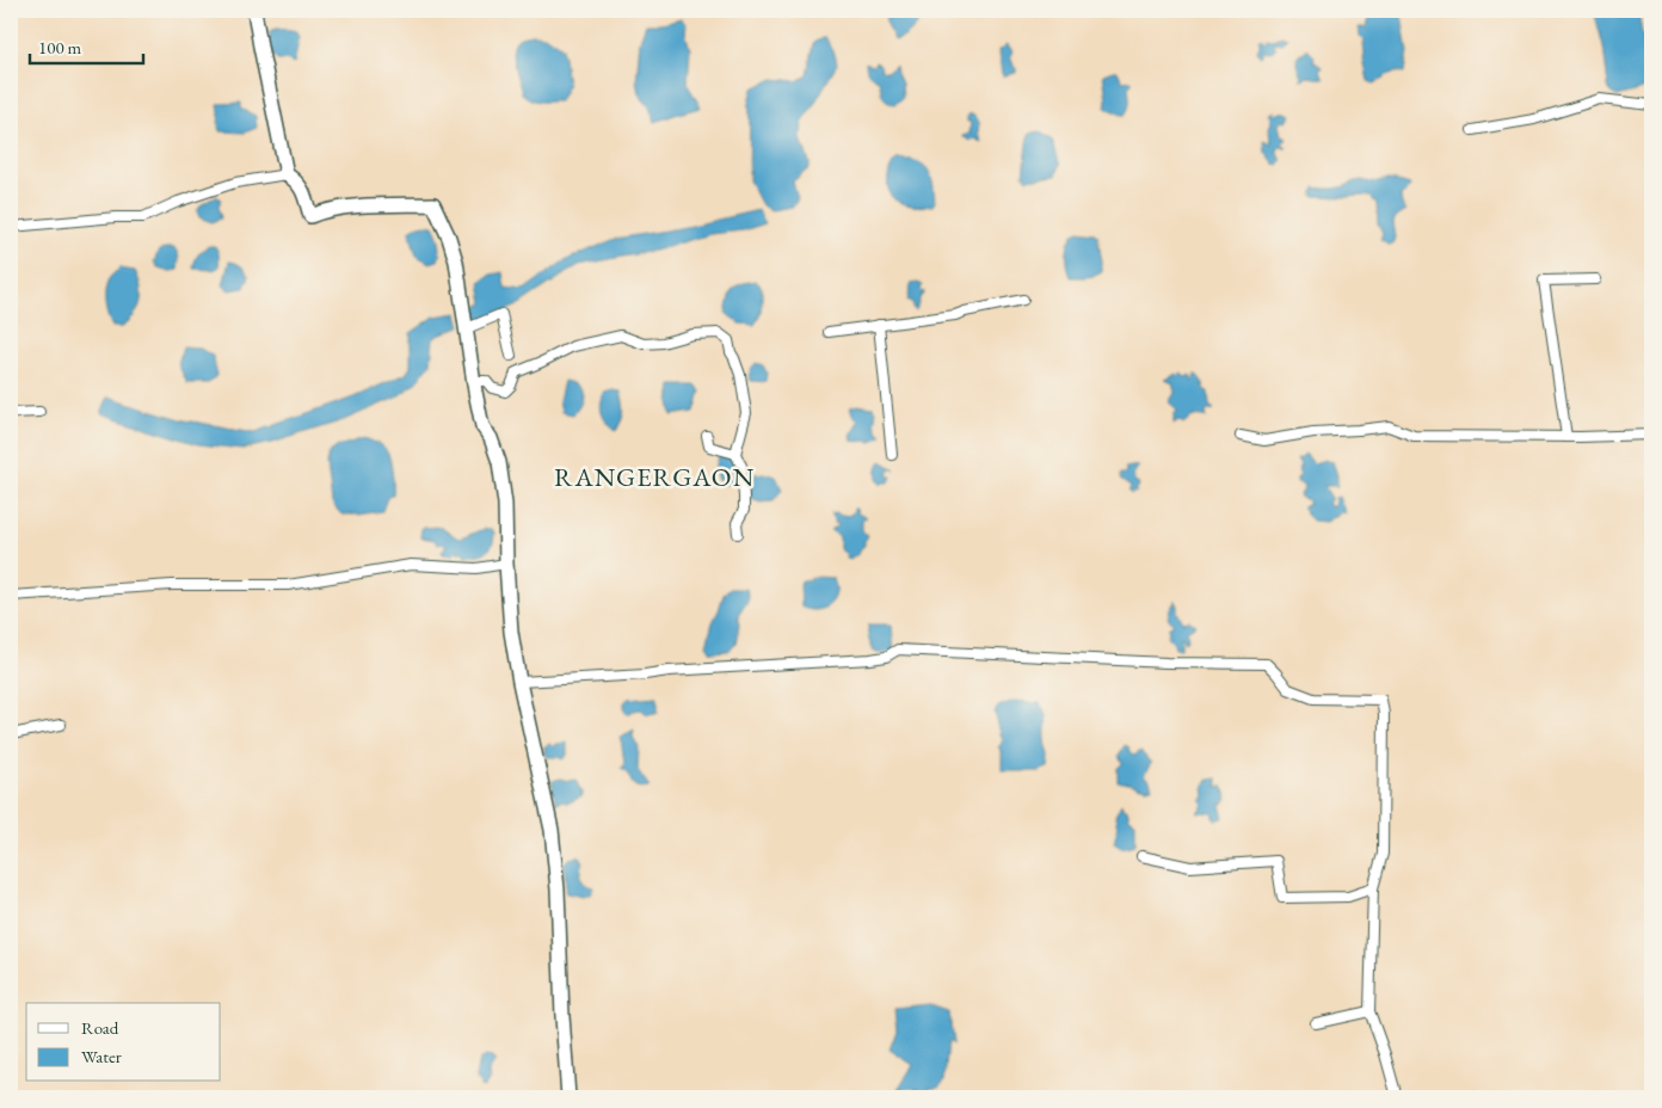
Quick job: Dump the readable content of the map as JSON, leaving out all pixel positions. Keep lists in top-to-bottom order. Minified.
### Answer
{"districts":["RANGERGAON"],"legend":["Road","Water"],"scale_bar":"100 m"}
